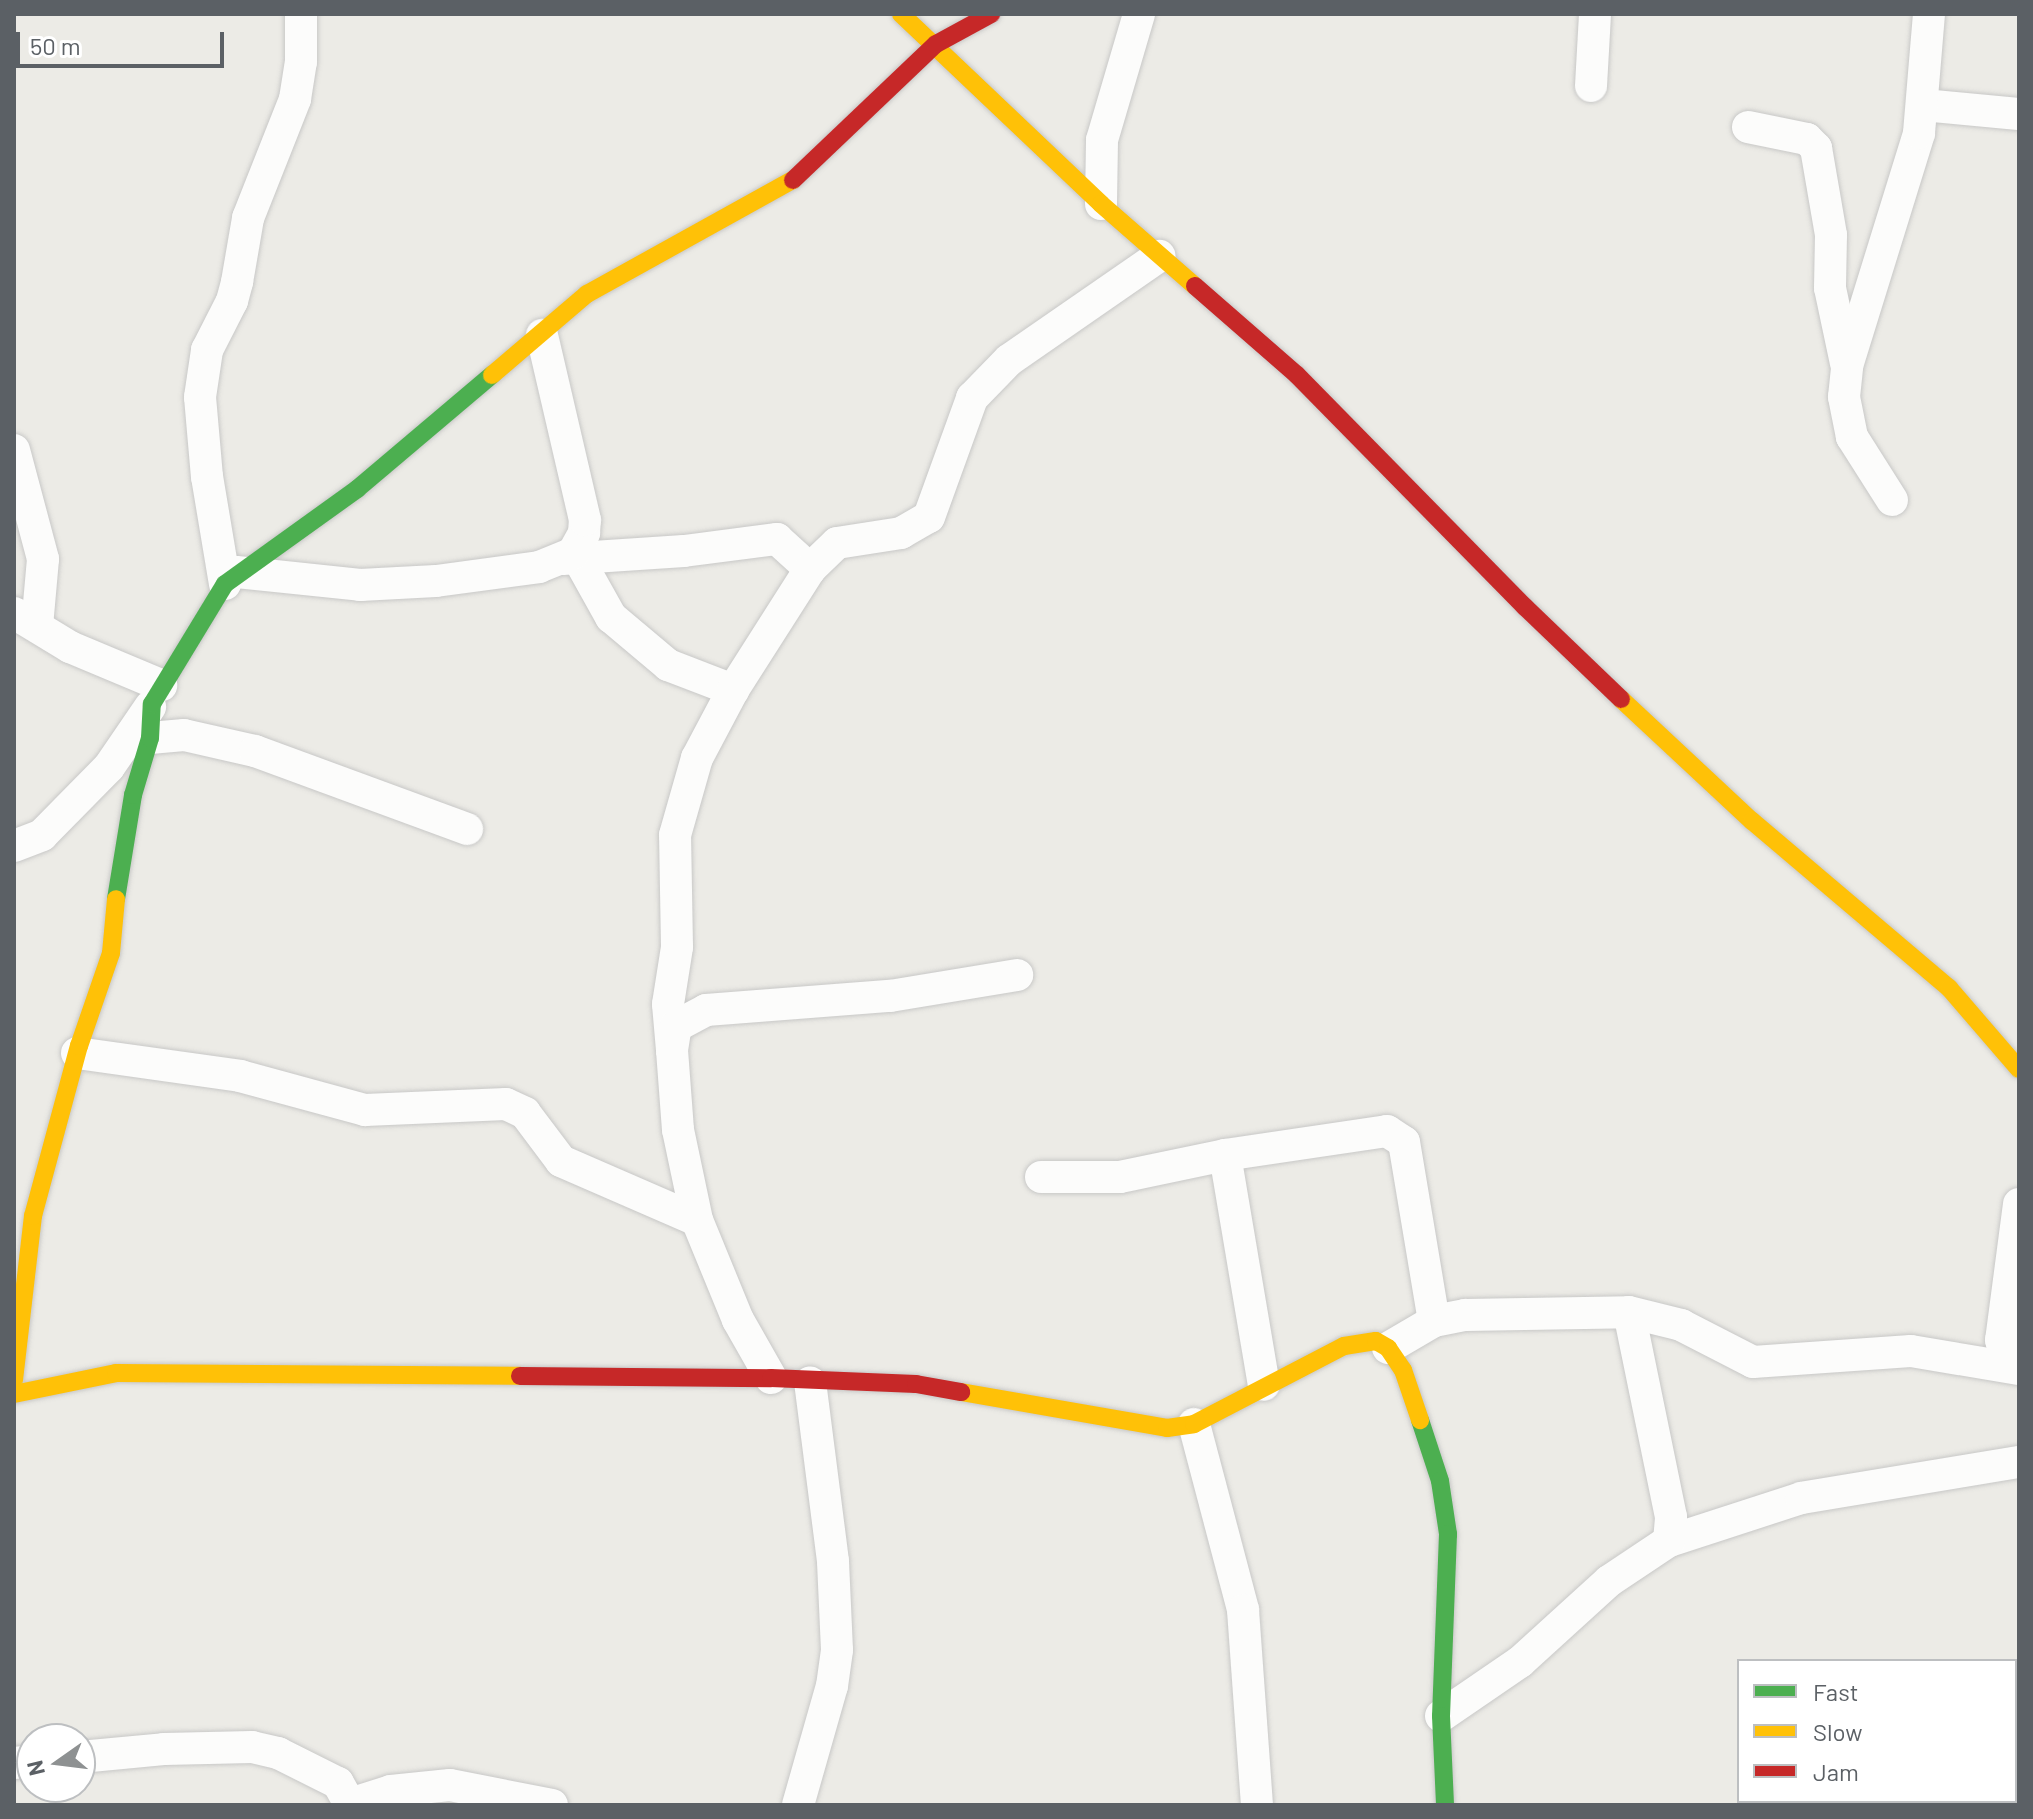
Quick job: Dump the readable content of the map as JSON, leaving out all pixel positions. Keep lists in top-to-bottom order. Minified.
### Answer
{"legend":["Fast","Slow","Jam"],"scale_bar":"50 m","north":"left"}
